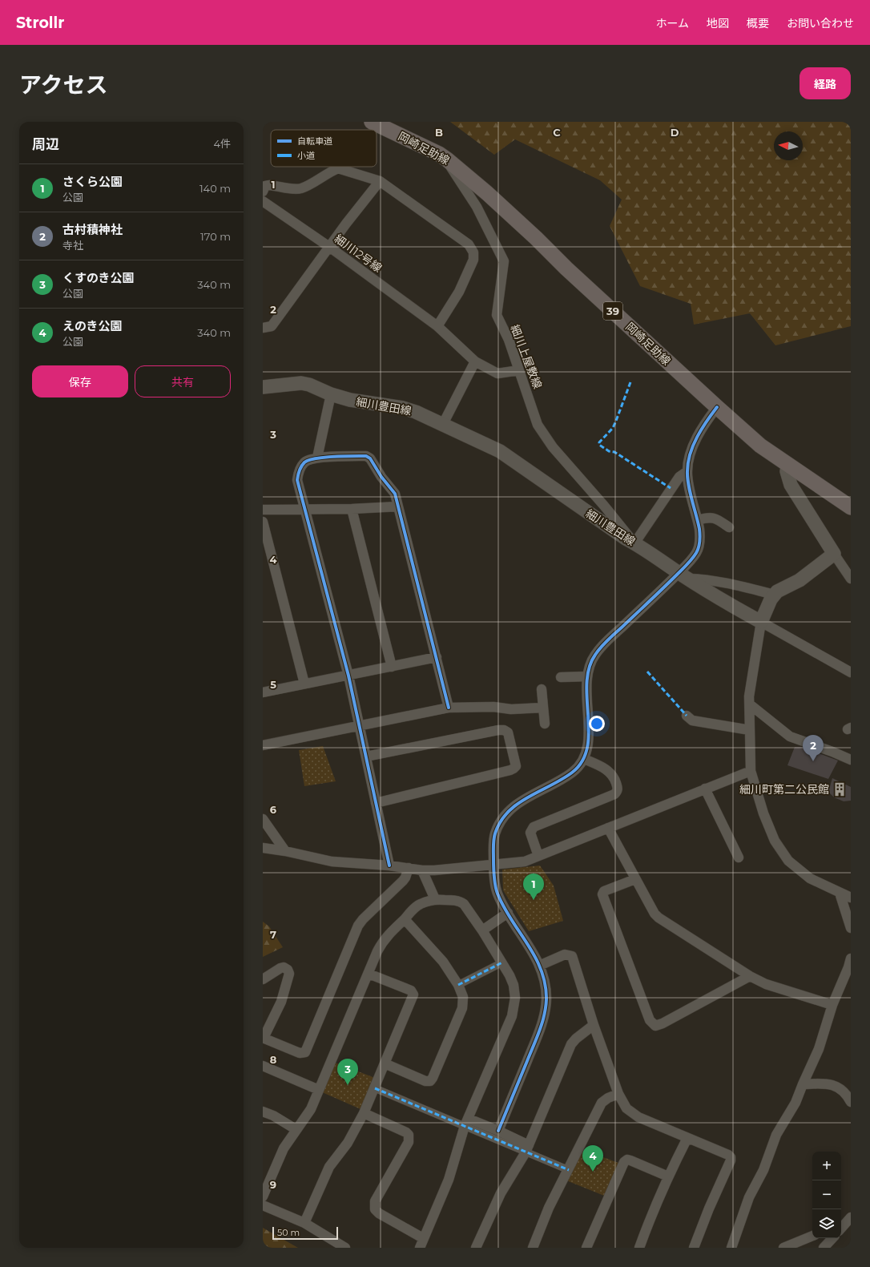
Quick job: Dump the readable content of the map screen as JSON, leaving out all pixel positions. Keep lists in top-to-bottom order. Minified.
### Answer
{"streets":{"main road":["岡崎足助線","39","細川豊田線"],"street":["細川12号線","細川上屋敷線"]},"crossings":[["岡崎足助線","細川上屋敷線"],["細川12号線","細川上屋敷線"],["細川上屋敷線","細川豊田線"]],"places":{"building":["細川町第二公民館"]},"legend":["自転車道","小道"],"scale_bar":"50 m","north":"left","page":{"header":"Strollr","nav":["ホーム","地図","概要","お問い合わせ"],"title":"アクセス","buttons":["経路",["保存","共有"]],"heading":["周辺","4件"],"list":[{"mark":"1","name":"さくら公園","note":"公園","value":"140 m"},{"mark":"2","name":"古村積神社","note":"寺社","value":"170 m"},{"mark":"3","name":"くすのき公園","note":"公園","value":"340 m"},{"mark":"4","name":"えのき公園","note":"公園","value":"340 m"}],"pins":["2","1","3","4"],"map_buttons":["+","−"],"scale":"50 m"},"grid":{"columns":["B","C","D"],"rows":["1","2","3","4","5","6","7","8","9"]}}
